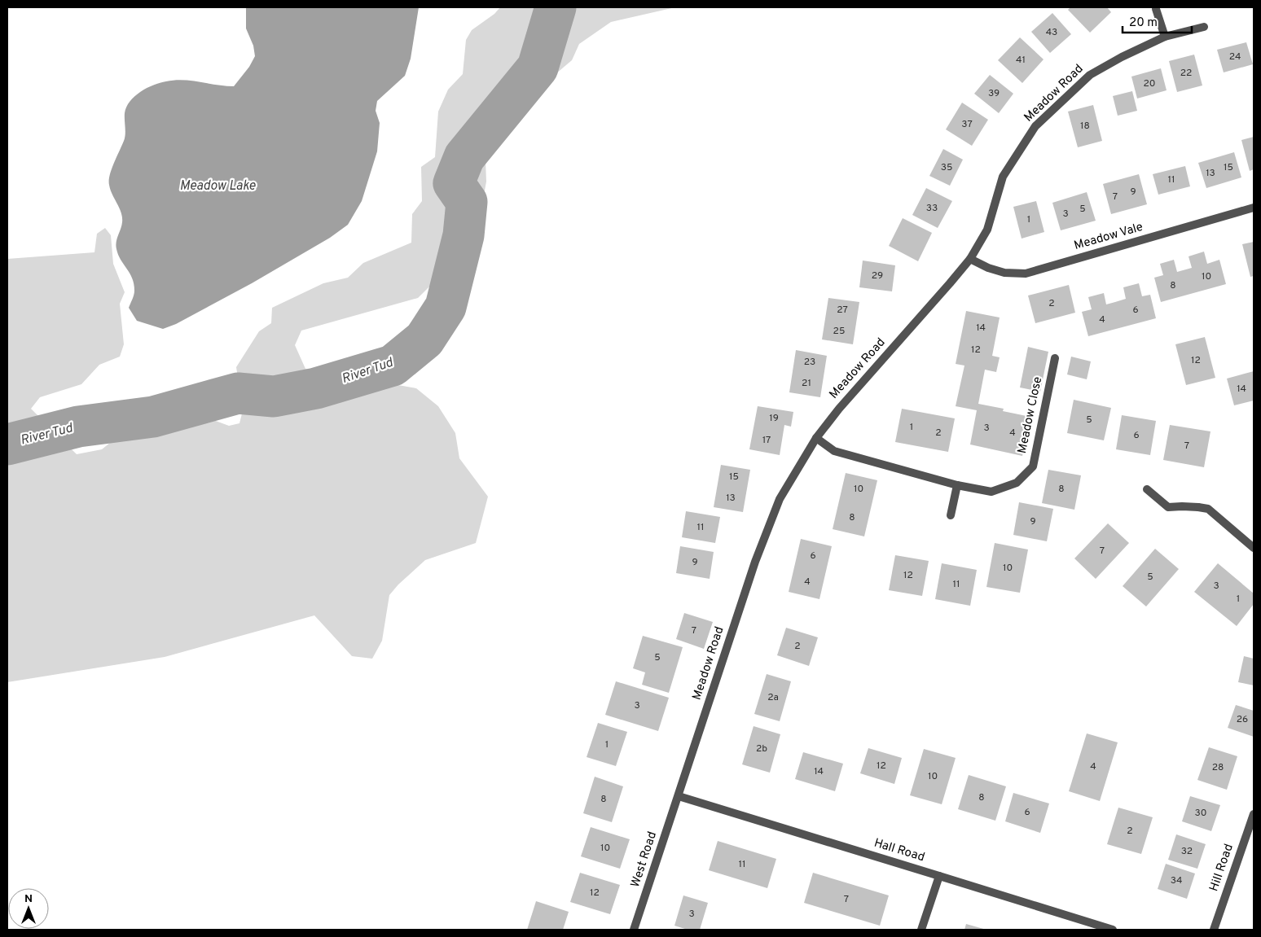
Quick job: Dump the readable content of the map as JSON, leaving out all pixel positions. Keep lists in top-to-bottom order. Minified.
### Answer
{"streets":{"street":["Meadow Road","Meadow Vale","Meadow Close","Hall Road","West Road","Hill Road"]},"crossings":[["Meadow Road","Meadow Vale"],["Meadow Road","Meadow Close"],["Meadow Road","Hall Road"],["Meadow Road","West Road"],["Hall Road","West Road"]],"water":["Meadow Lake","River Tud"],"house_numbers":["43","24","41","22","20","39","37","18","35","15","13","11","9","7","33","5","3","1","29","10","8","2","27","6","4","14","25","12","12","23","21","14","19","5","1","3","2","4","6","17","7","15","10","8","13","8","9","11","7","6","9","10","12","5","4","11","3","1","7","2","5","2a","3","26","1","2b","12","4","28","14","10","8","8","6","30","2","10","32","11","34","12","7","3"],"scale_bar":"20 m","north":"top"}
